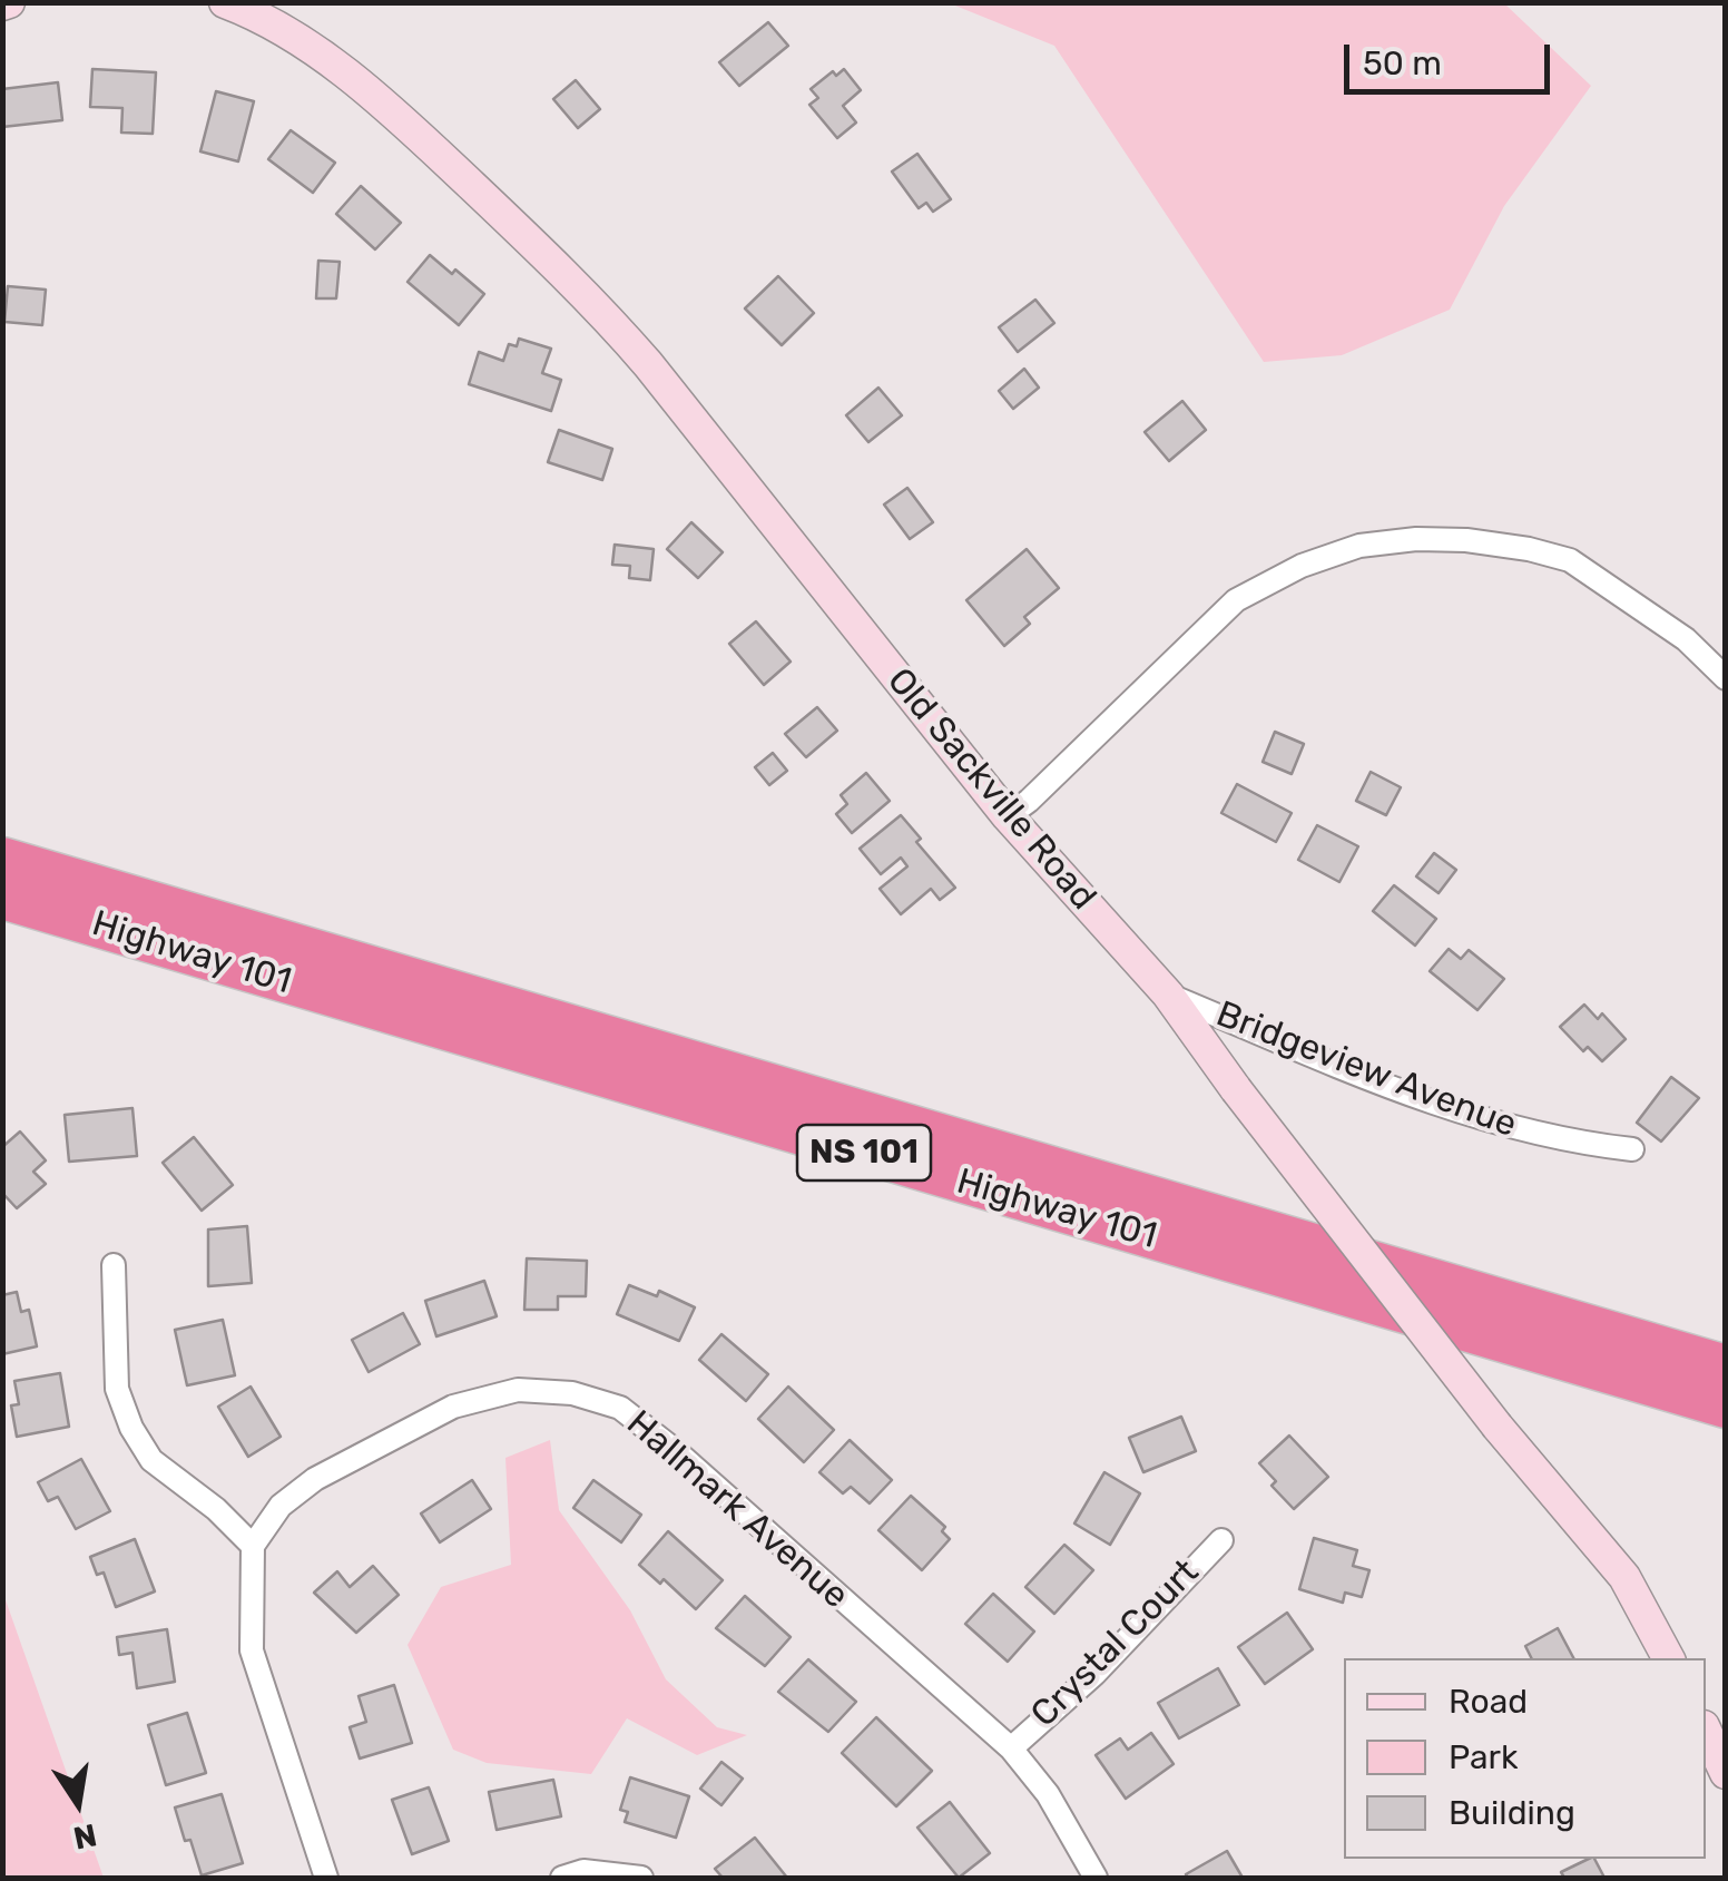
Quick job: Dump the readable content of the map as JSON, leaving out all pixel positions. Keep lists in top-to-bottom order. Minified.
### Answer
{"streets":{"highway":["Highway 101","NS 101"],"street":["Old Sackville Road","Bridgeview Avenue","Hallmark Avenue","Crystal Court"]},"crossings":[["Old Sackville Road","Bridgeview Avenue"],["Hallmark Avenue","Crystal Court"]],"legend":["Road","Park","Building"],"scale_bar":"50 m","north":"bottom"}
